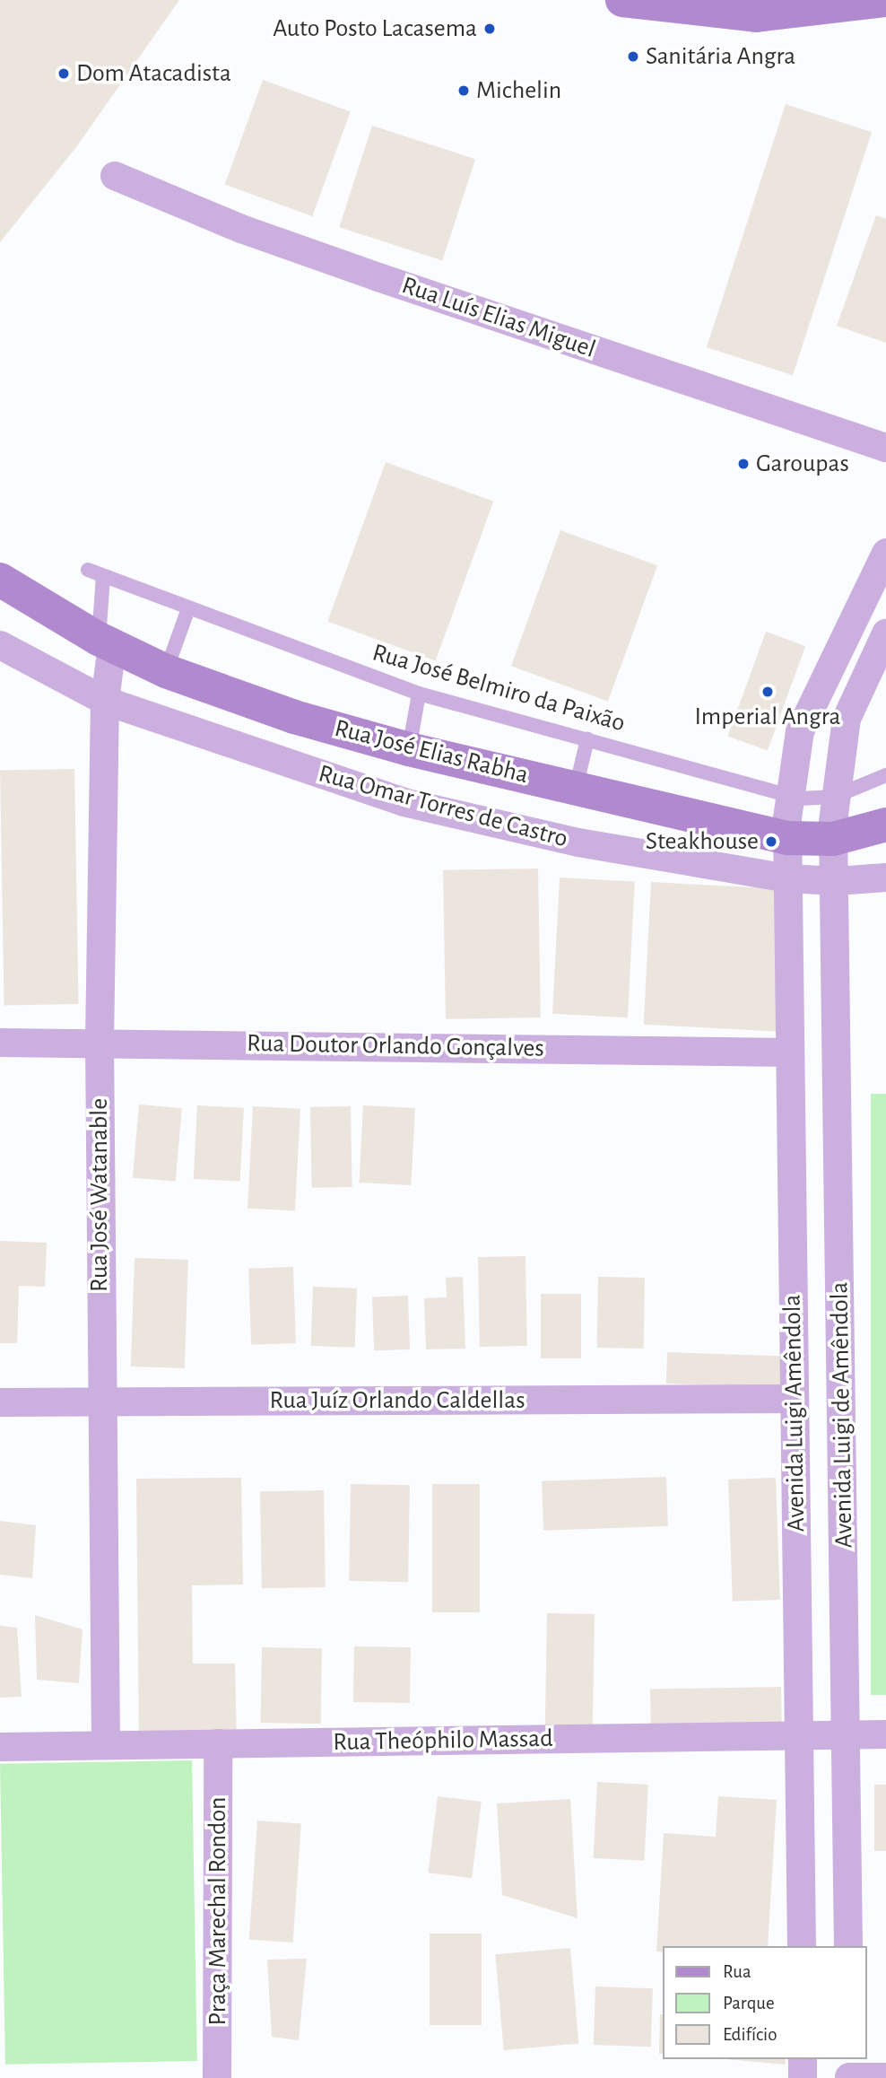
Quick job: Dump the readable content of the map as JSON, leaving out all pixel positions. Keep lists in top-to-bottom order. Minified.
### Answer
{"streets":{"street":["Rua Luís Elias Miguel","Rua José Elias Rabha","Rua Omar Torres de Castro","Rua Doutor Orlando Gonçalves","Rua José Watanable","Rua Juíz Orlando Caldellas","Avenida Luigi Amêndola","Avenida Luigi de Amêndola","Rua Theóphilo Massad","Praça Marechal Rondon"],"lane":["Rua José Belmiro da Paixão"]},"crossings":[["Rua José Belmiro da Paixão","Avenida Luigi Amêndola"],["Rua José Belmiro da Paixão","Avenida Luigi de Amêndola"],["Rua José Elias Rabha","Rua José Watanable"],["Rua José Elias Rabha","Avenida Luigi Amêndola"],["Rua José Elias Rabha","Avenida Luigi de Amêndola"],["Rua Omar Torres de Castro","Rua José Watanable"],["Rua Omar Torres de Castro","Avenida Luigi Amêndola"],["Rua Omar Torres de Castro","Avenida Luigi de Amêndola"],["Rua Doutor Orlando Gonçalves","Rua José Watanable"],["Rua Doutor Orlando Gonçalves","Avenida Luigi Amêndola"],["Rua José Watanable","Rua Juíz Orlando Caldellas"],["Rua José Watanable","Rua Theóphilo Massad"],["Rua Juíz Orlando Caldellas","Avenida Luigi Amêndola"],["Avenida Luigi Amêndola","Rua Theóphilo Massad"],["Avenida Luigi de Amêndola","Rua Theóphilo Massad"],["Rua Theóphilo Massad","Praça Marechal Rondon"]],"places":["Auto Posto Lacasema","Sanitária Angra","Dom Atacadista","Michelin","Garoupas","Imperial Angra","Steakhouse"],"legend":["Rua","Parque","Edifício"]}
